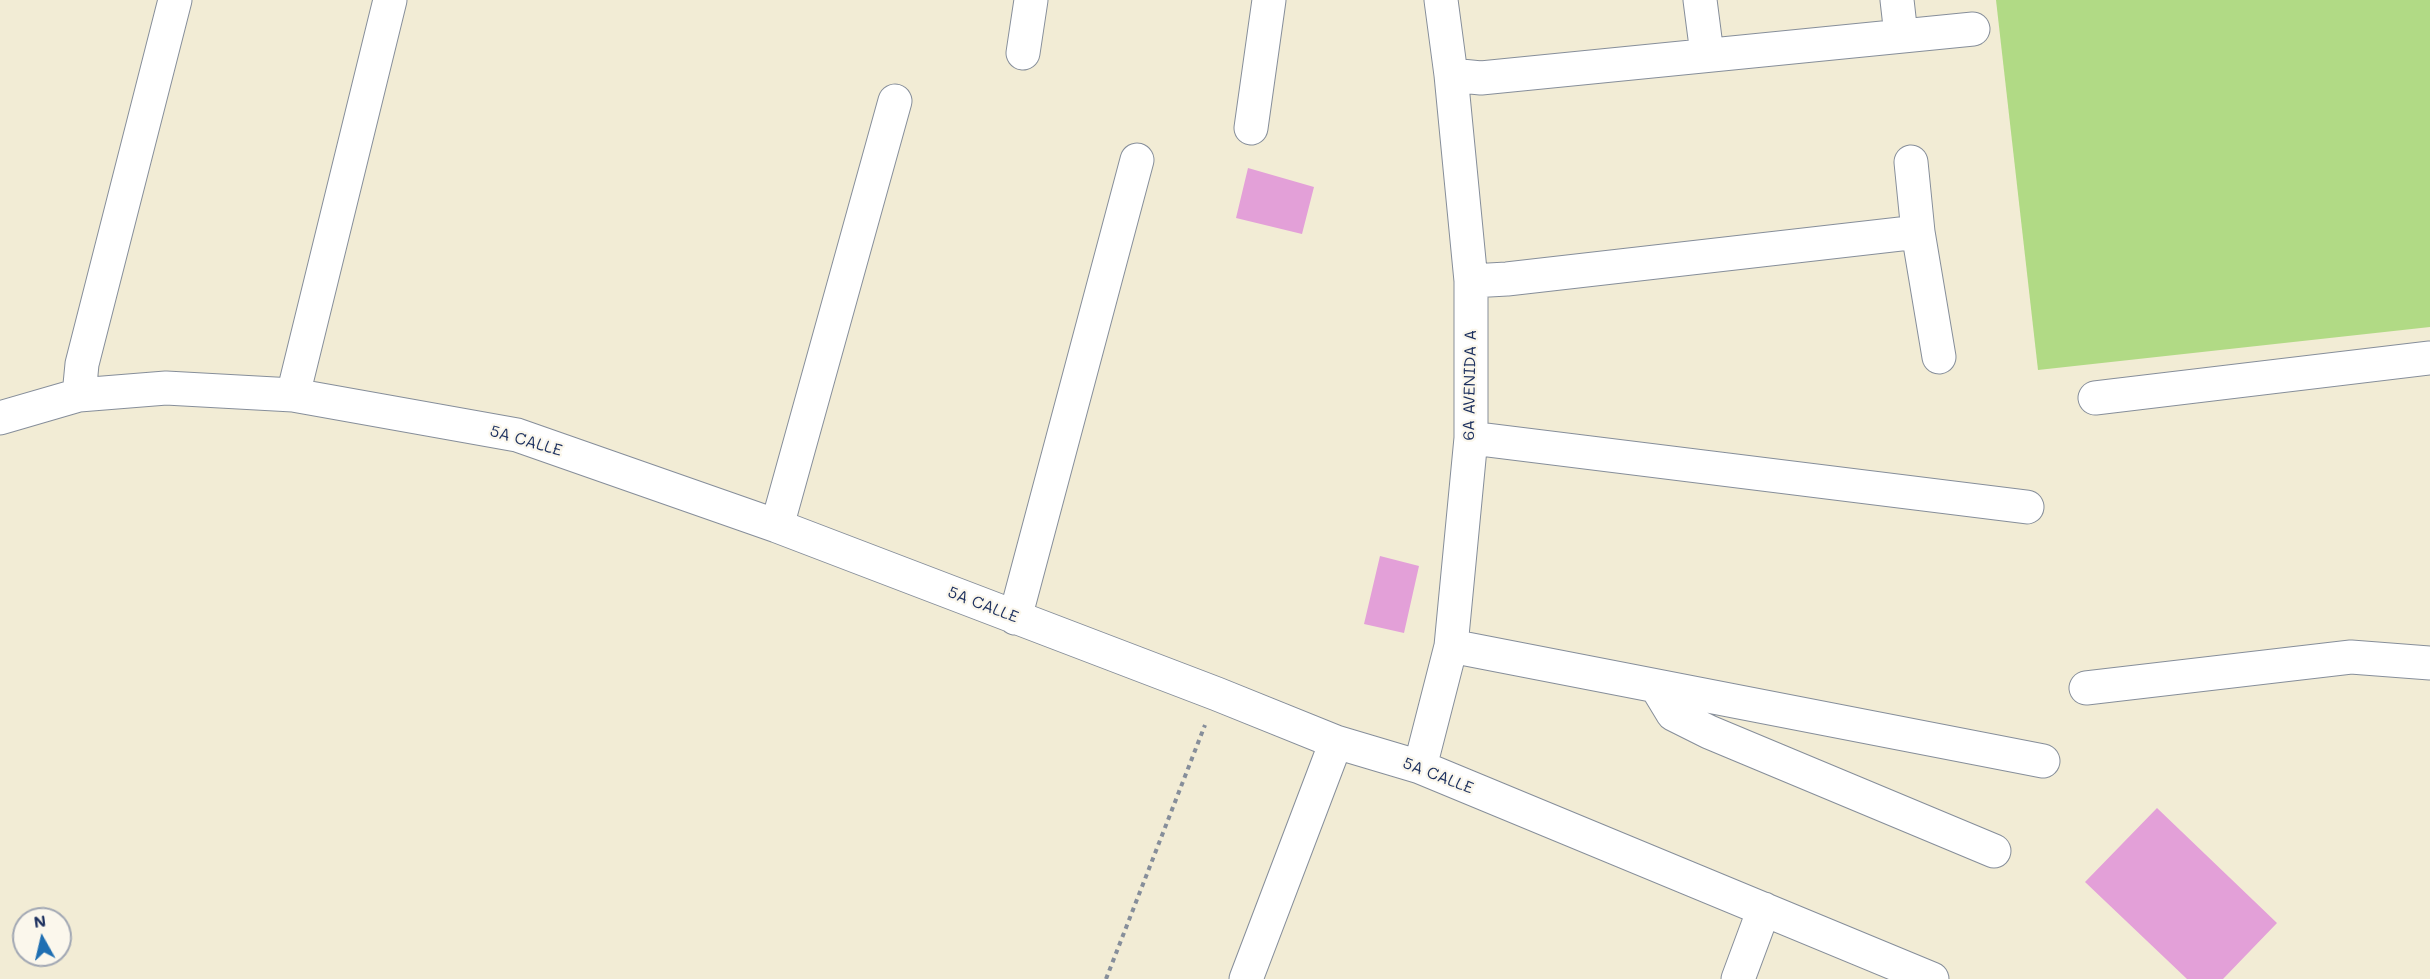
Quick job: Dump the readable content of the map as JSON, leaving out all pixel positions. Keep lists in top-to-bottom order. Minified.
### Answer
{"streets":{"street":["6A AVENIDA A","5A CALLE"]},"crossings":[["6A AVENIDA A","5A CALLE"]],"north":"top"}
